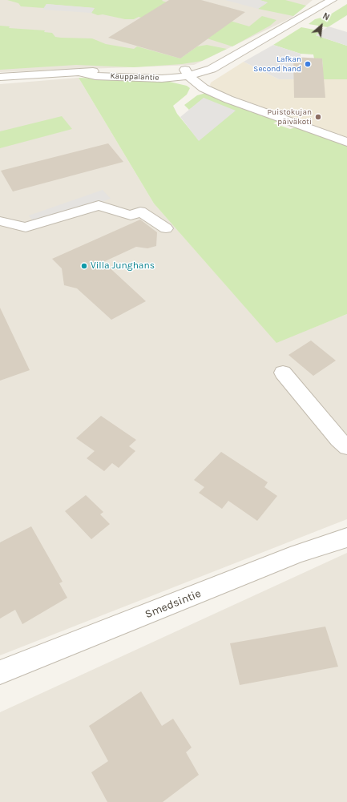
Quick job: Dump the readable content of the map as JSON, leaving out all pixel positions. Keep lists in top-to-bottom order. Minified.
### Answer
{"streets":{"street":["Kauppalantie","Smedsintie"]},"places":["Lafkan Second hand","Puistokujan päiväkoti","Villa Junghans"],"north":"top right"}
